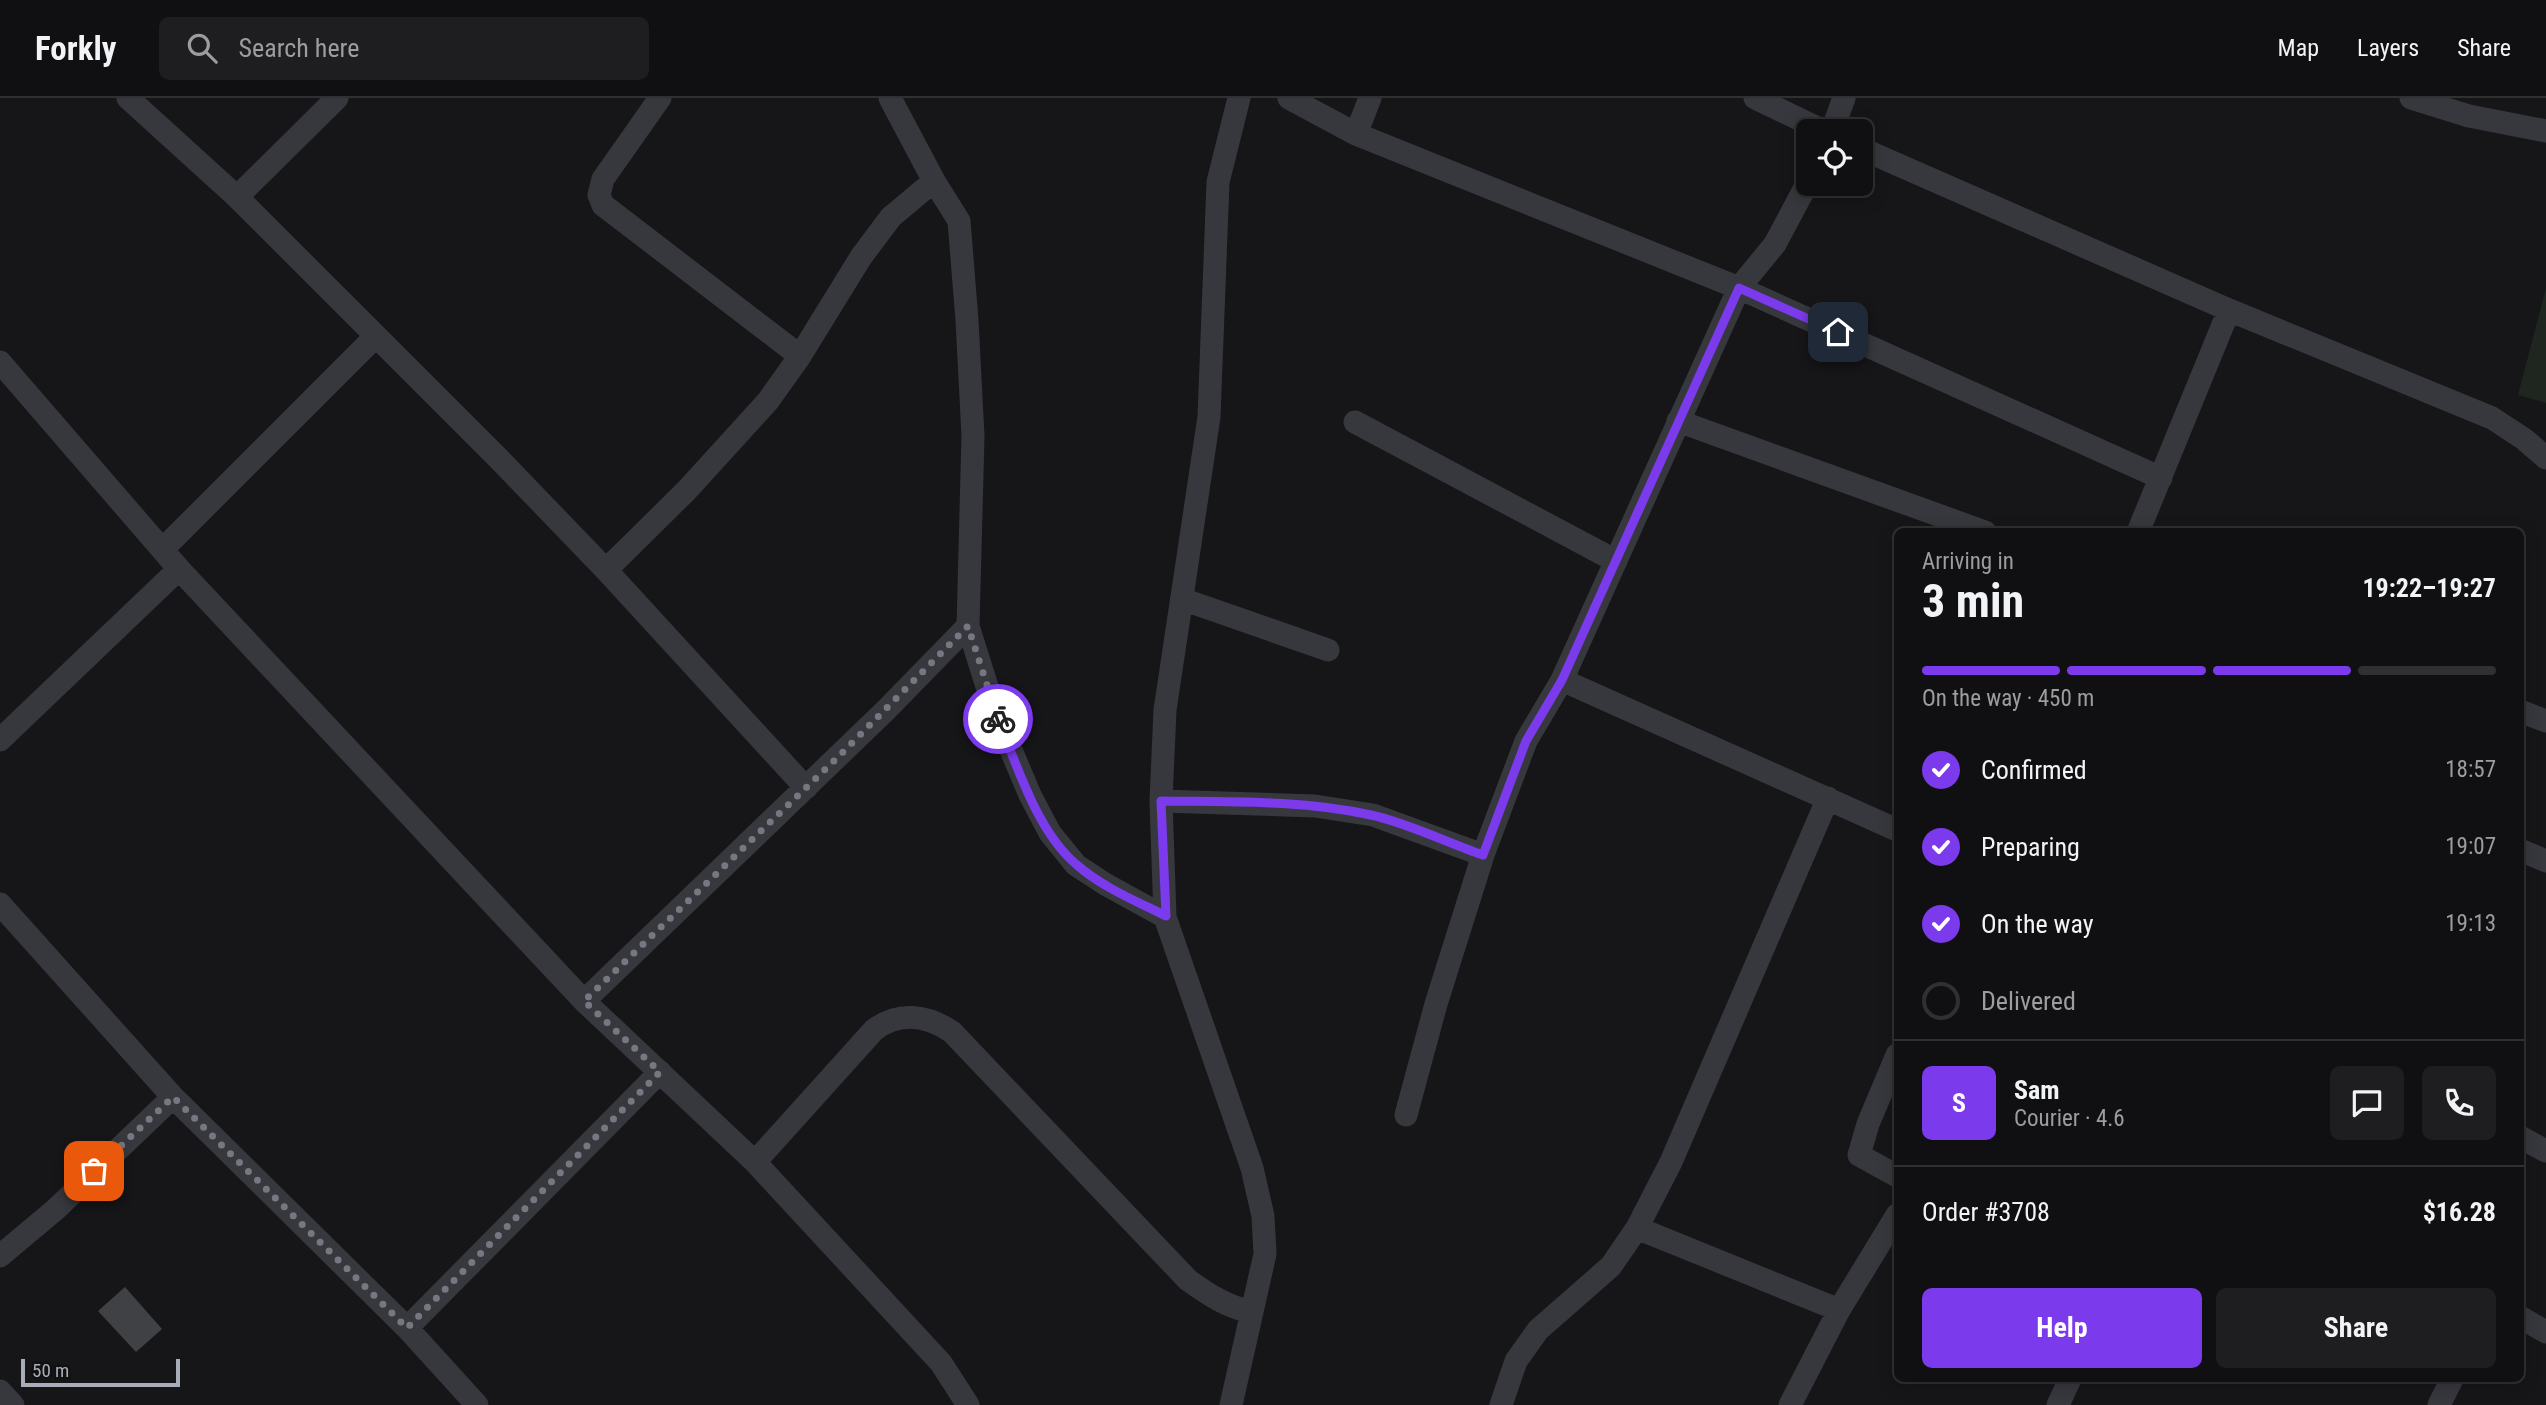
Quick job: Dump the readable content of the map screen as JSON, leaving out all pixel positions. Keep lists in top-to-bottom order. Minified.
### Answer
{"scale_bar":"50 m","page":{"header":"Forkly","search":"Search here","nav":["Map","Layers","Share"],"heading":["3 min","Arriving in","19:22–19:27"],"panel":["Sam","Courier · 4.6","Order #3708","$16.28"],"bar":"On the way · 450 m","list":[["Confirmed","18:57"],["Preparing","19:07"],["On the way","19:13"],"Delivered"],"round":"S","buttons":["Help","Share"],"scale":"50 m"}}
